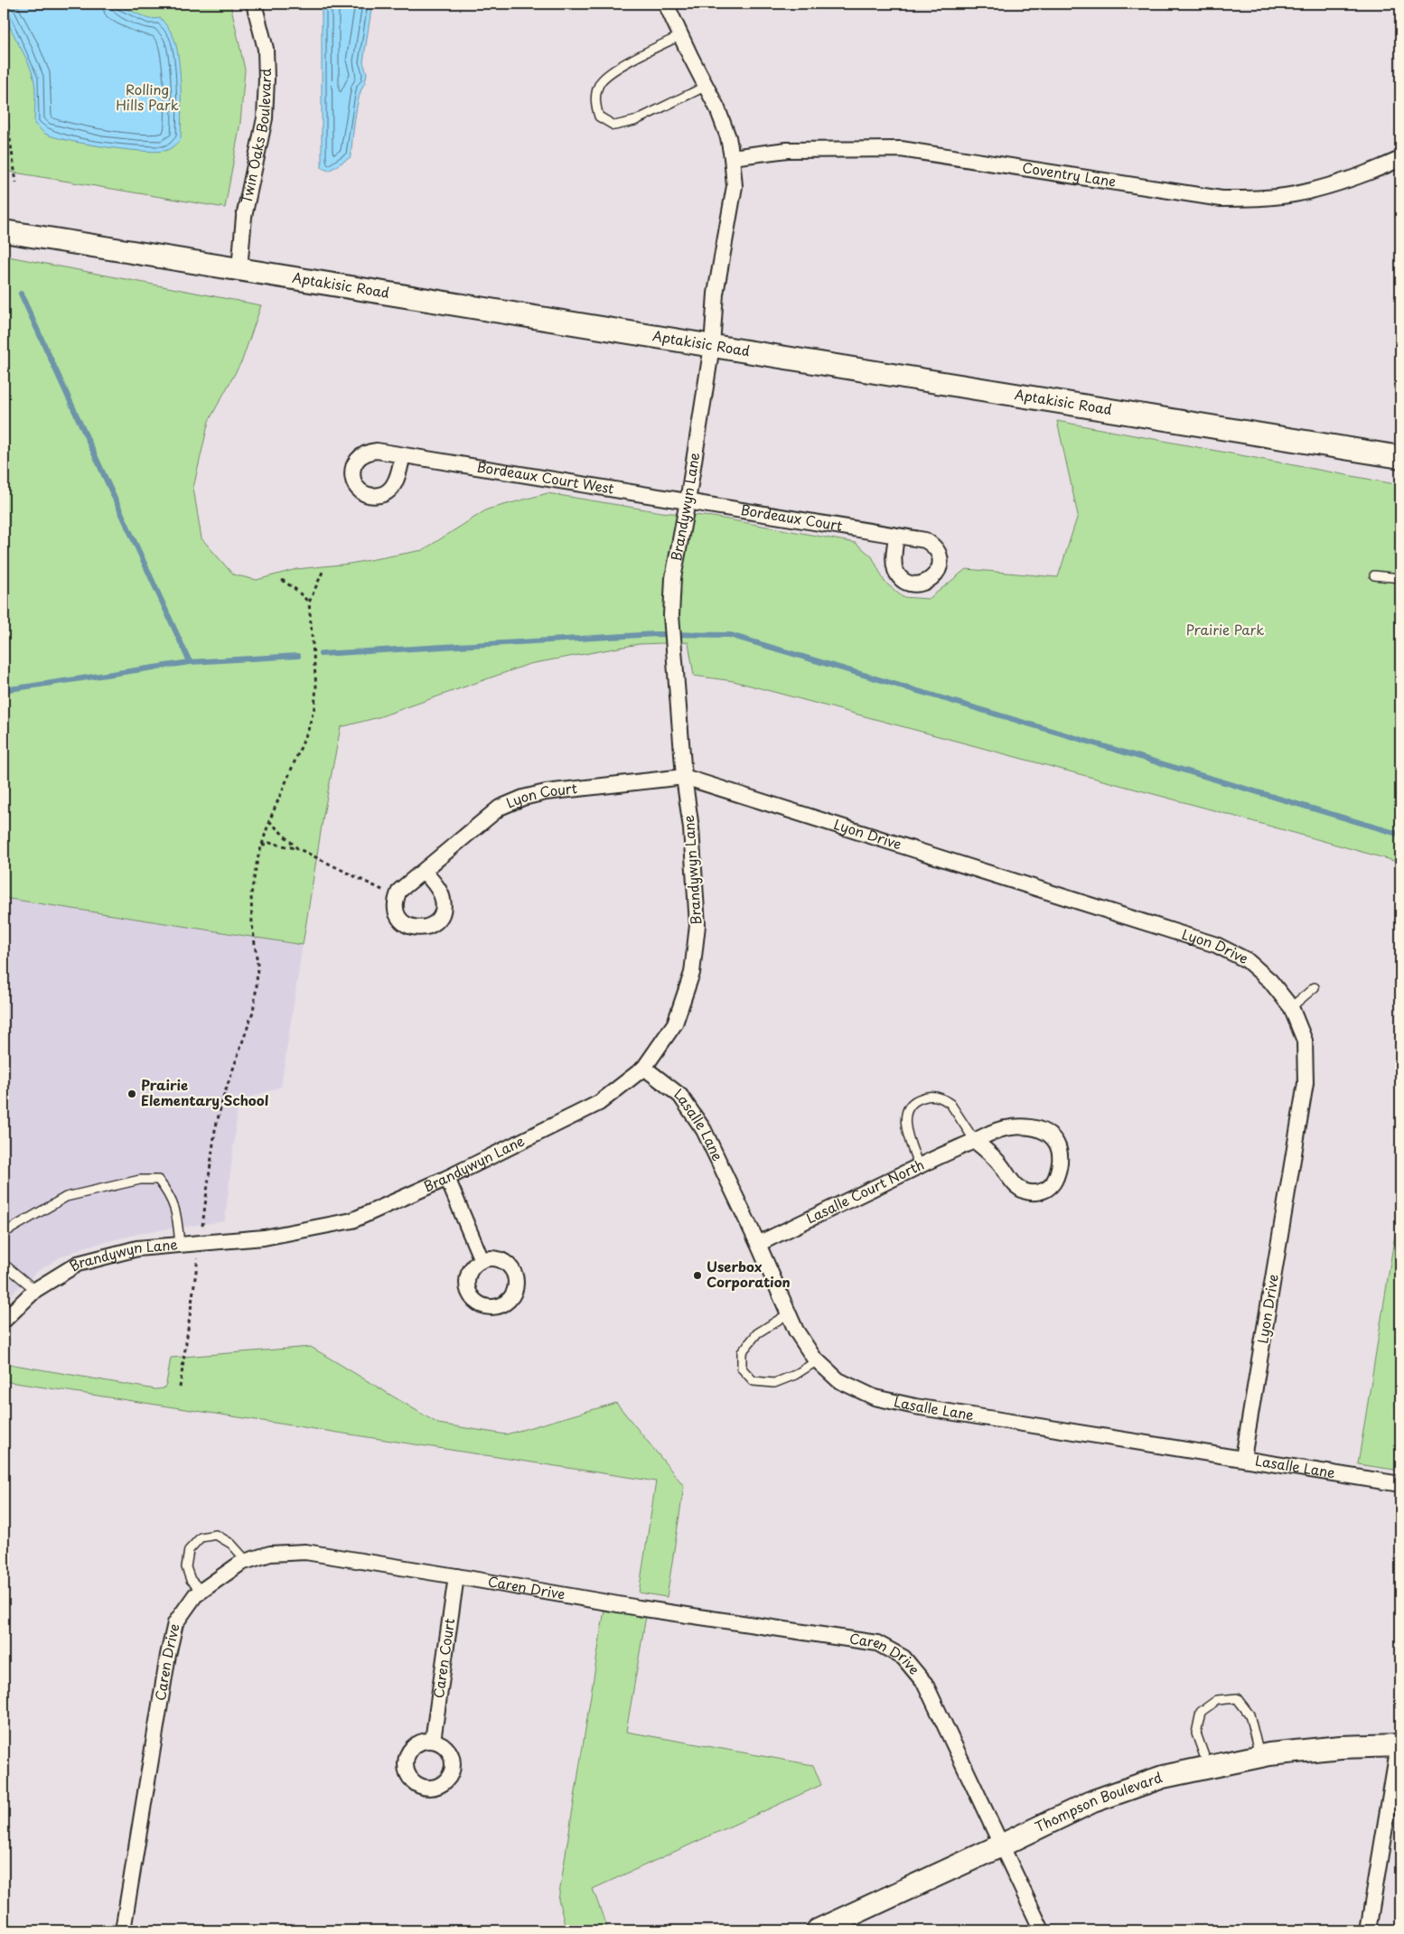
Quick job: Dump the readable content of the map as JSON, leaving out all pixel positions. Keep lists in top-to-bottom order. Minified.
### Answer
{"streets":{"main road":["Aptakisic Road","Thompson Boulevard"],"street":["Twin Oaks Boulevard","Coventry Lane","Bordeaux Court West","Brandywyn Lane","Bordeaux Court","Lyon Court","Lyon Drive","Lasalle Lane","Lasalle Court North","Caren Drive","Caren Court"]},"crossings":[["Twin Oaks Boulevard","Aptakisic Road"],["Coventry Lane","Brandywyn Lane"],["Aptakisic Road","Brandywyn Lane"],["Bordeaux Court West","Brandywyn Lane"],["Bordeaux Court West","Bordeaux Court"],["Brandywyn Lane","Bordeaux Court"],["Brandywyn Lane","Lyon Court"],["Brandywyn Lane","Lyon Drive"],["Brandywyn Lane","Lasalle Lane"],["Lyon Court","Lyon Drive"],["Lyon Drive","Lasalle Lane"],["Lasalle Lane","Lasalle Court North"],["Caren Drive","Caren Court"],["Caren Drive","Thompson Boulevard"]],"parks":["Rolling Hills Park","Prairie Park"],"places":["Prairie Elementary School","Userbox Corporation"]}
